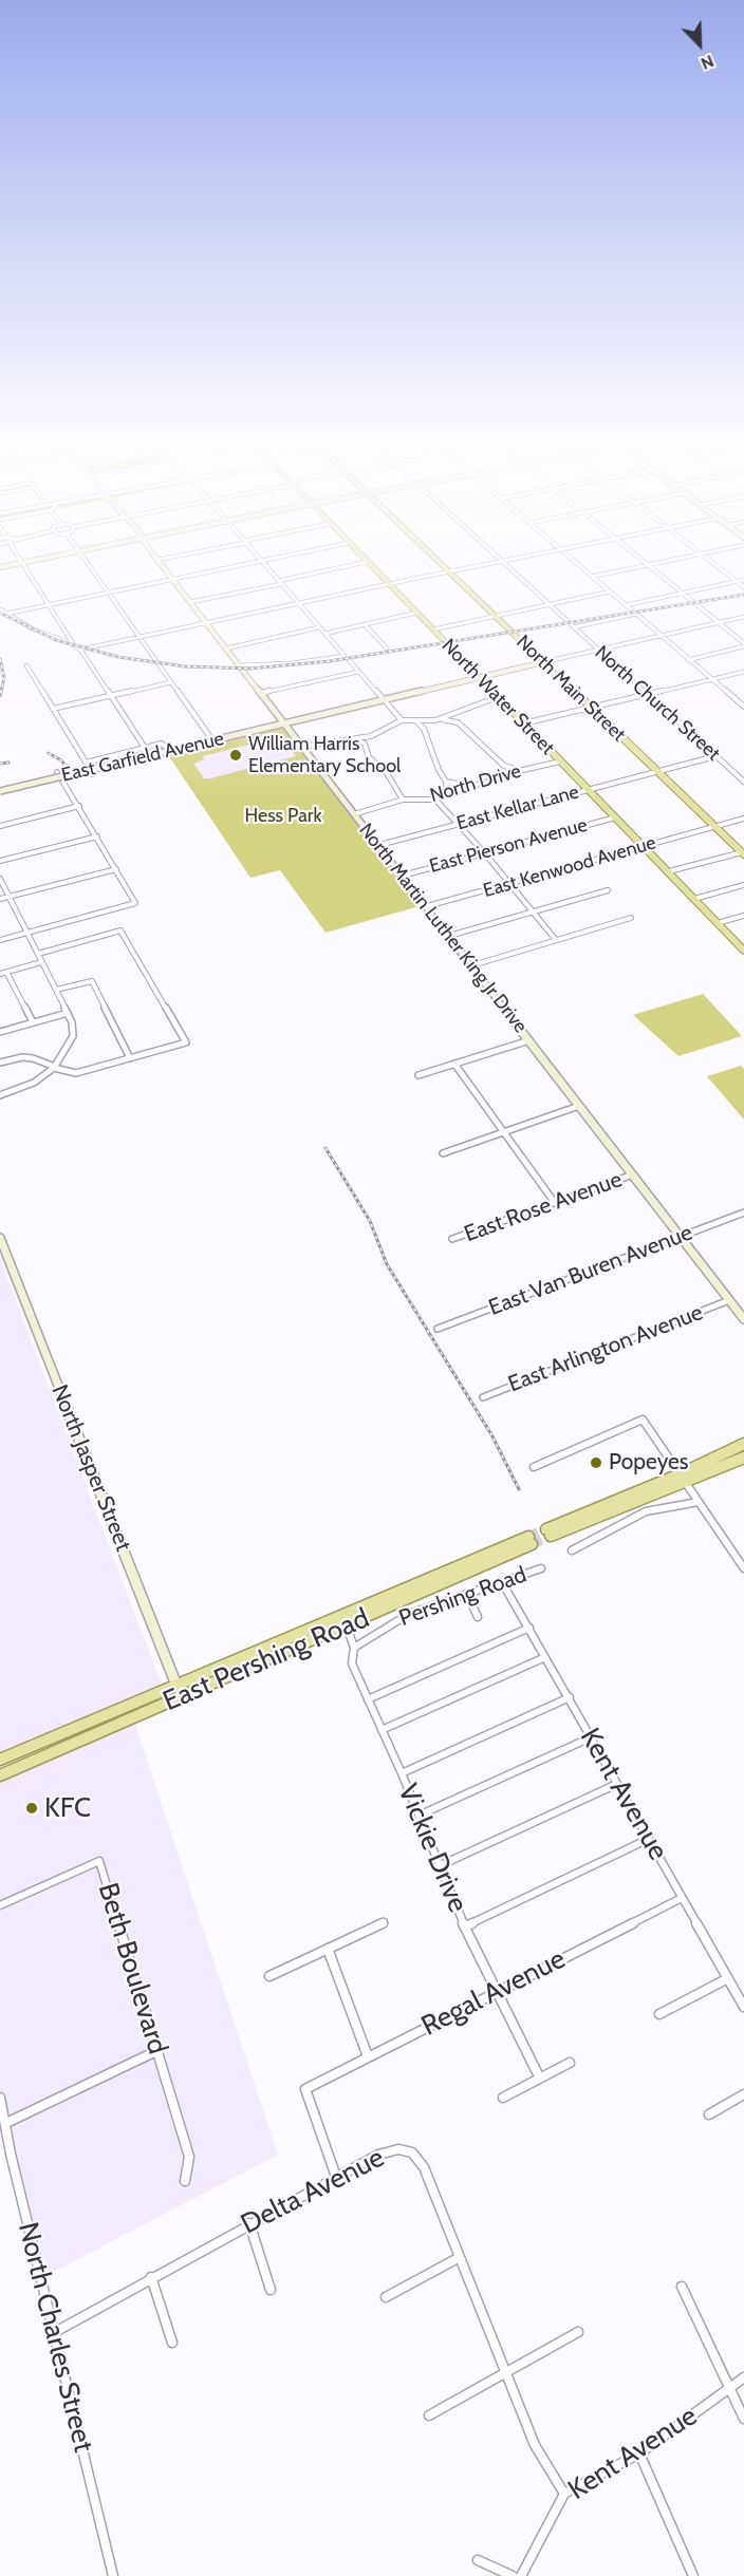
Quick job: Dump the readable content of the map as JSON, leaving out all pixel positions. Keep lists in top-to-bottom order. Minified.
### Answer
{"streets":{"main road":["North Main Street","North Water Street","East Pershing Road"],"street":["North Church Street","East Garfield Avenue","North Drive","East Kellar Lane","East Pierson Avenue","East Kenwood Avenue","North Martin Luther King Jr Drive","East Rose Avenue","East Van Buren Avenue","East Arlington Avenue","North Jasper Street","Pershing Road","Kent Avenue","Vickie Drive","Beth Boulevard","Regal Avenue","Delta Avenue","North Charles Street"]},"crossings":[["North Main Street","East Garfield Avenue"],["North Main Street","East Kellar Lane"],["North Main Street","East Kenwood Avenue"],["North Water Street","East Garfield Avenue"],["North Water Street","North Drive"],["North Water Street","East Kellar Lane"],["North Water Street","East Pierson Avenue"],["North Water Street","East Kenwood Avenue"],["North Church Street","East Kellar Lane"],["East Garfield Avenue","North Martin Luther King Jr Drive"],["North Drive","North Martin Luther King Jr Drive"],["East Kellar Lane","North Martin Luther King Jr Drive"],["East Pierson Avenue","North Martin Luther King Jr Drive"],["East Kenwood Avenue","North Martin Luther King Jr Drive"],["North Martin Luther King Jr Drive","East Rose Avenue"],["North Martin Luther King Jr Drive","East Van Buren Avenue"],["North Martin Luther King Jr Drive","East Arlington Avenue"],["North Jasper Street","East Pershing Road"],["Pershing Road","Kent Avenue"],["Pershing Road","Vickie Drive"],["East Pershing Road","Vickie Drive"],["Kent Avenue","Regal Avenue"],["Kent Avenue","Delta Avenue"],["Vickie Drive","Regal Avenue"],["Regal Avenue","Delta Avenue"],["Delta Avenue","North Charles Street"]],"parks":["Hess Park"],"places":["William Harris Elementary School","Popeyes","KFC"],"north":"bottom right"}
